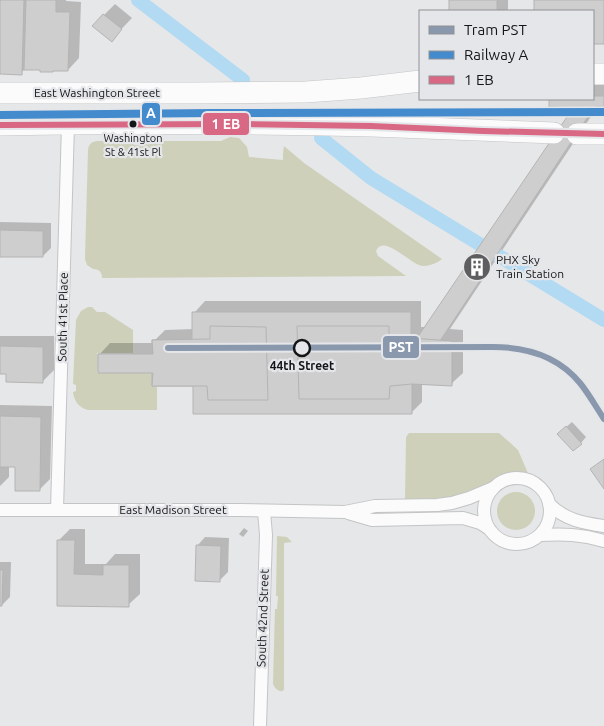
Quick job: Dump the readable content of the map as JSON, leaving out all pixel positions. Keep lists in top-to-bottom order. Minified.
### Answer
{"streets":{"main road":["East Washington Street"],"street":["South 41st Place","East Madison Street","South 42nd Street"]},"crossings":[["South 41st Place","East Madison Street"],["East Madison Street","South 42nd Street"]],"places":{"other":["Washington St & 41st Pl","44th Street"],"building":["PHX Sky Train Station"]},"lines":["rail line A","tram line PST"],"legend":["Tram PST","Railway A","1 EB"]}
